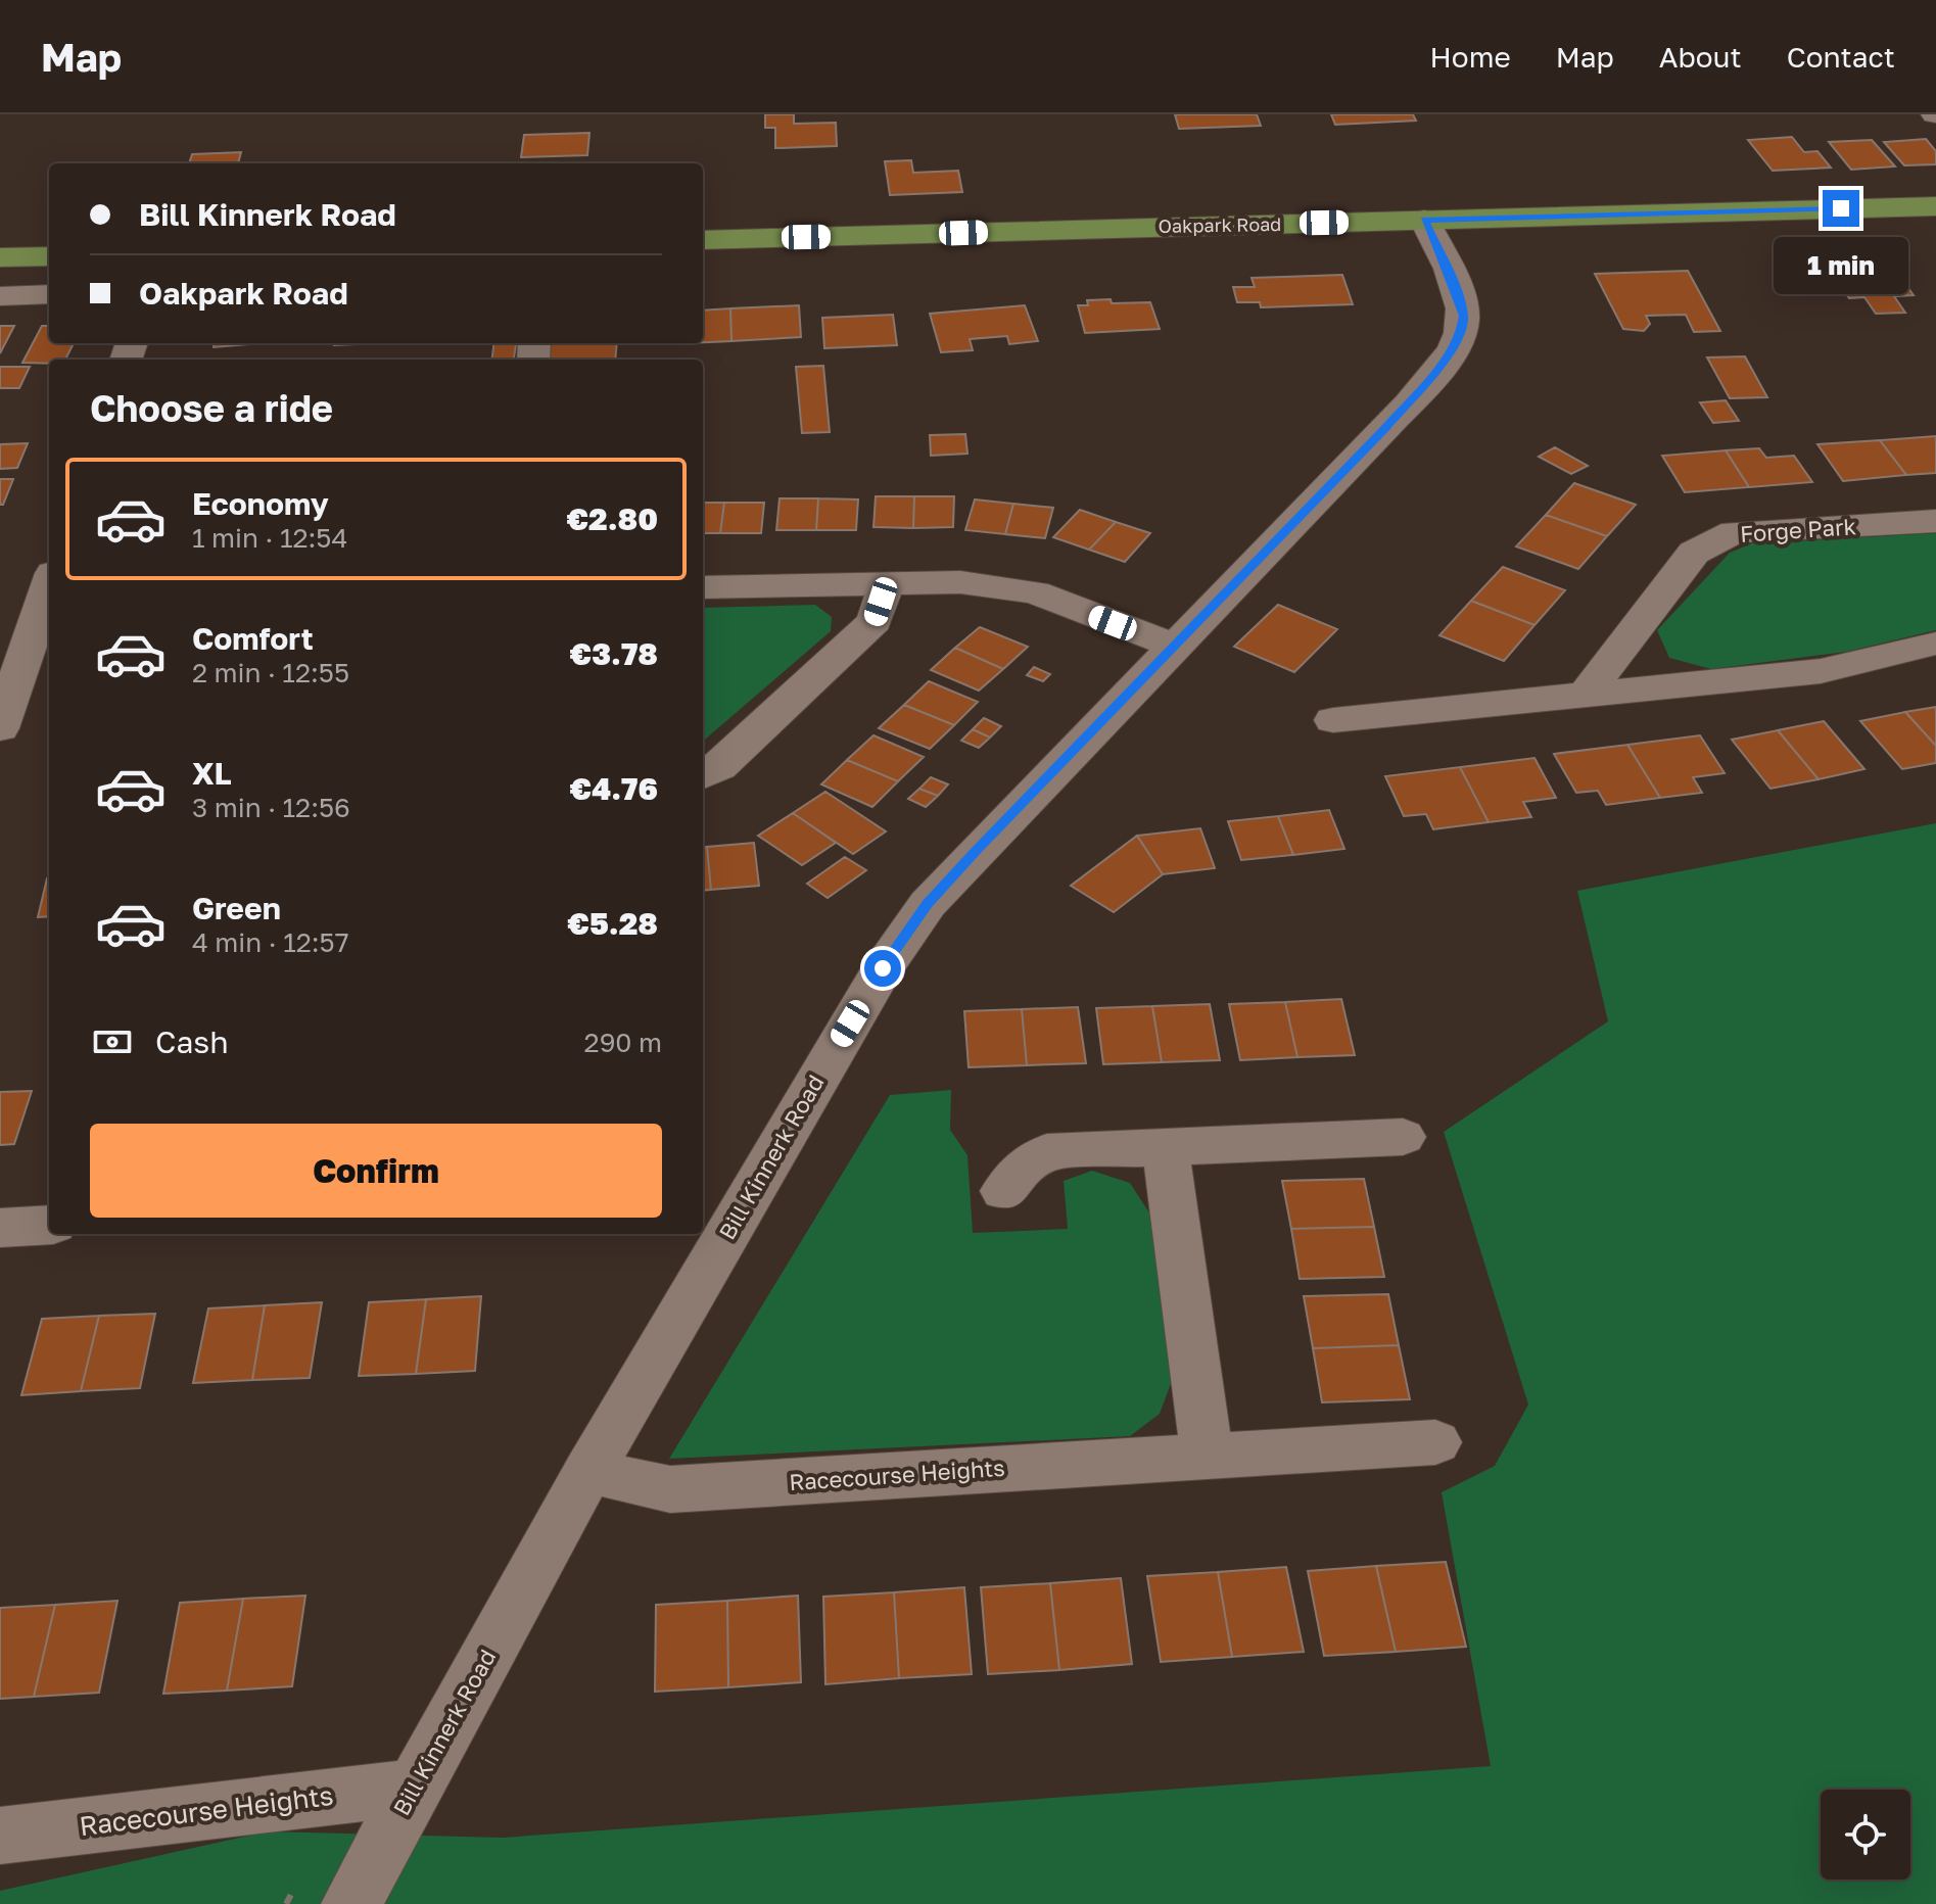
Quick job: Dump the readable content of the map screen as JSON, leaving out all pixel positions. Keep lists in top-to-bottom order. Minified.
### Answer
{"streets":{"main road":["Oakpark Road"],"street":["Forge Park","Bill Kinnerk Road","Racecourse Heights"]},"crossings":[["Oakpark Road","Bill Kinnerk Road"],["Bill Kinnerk Road","Racecourse Heights"]],"page":{"header":"Map","nav":["Home","Map","About","Contact"],"banner":["Bill Kinnerk Road","Oakpark Road"],"bubble":"1 min","heading":"Choose a ride","list":[{"name":"Economy","note":"1 min · 12:54","value":"€2.80"},{"name":"Comfort","note":"2 min · 12:55","value":"€3.78"},{"name":"XL","note":"3 min · 12:56","value":"€4.76"},{"name":"Green","note":"4 min · 12:57","value":"€5.28"}],"pay":["Cash","290 m"],"buttons":"Confirm"}}
